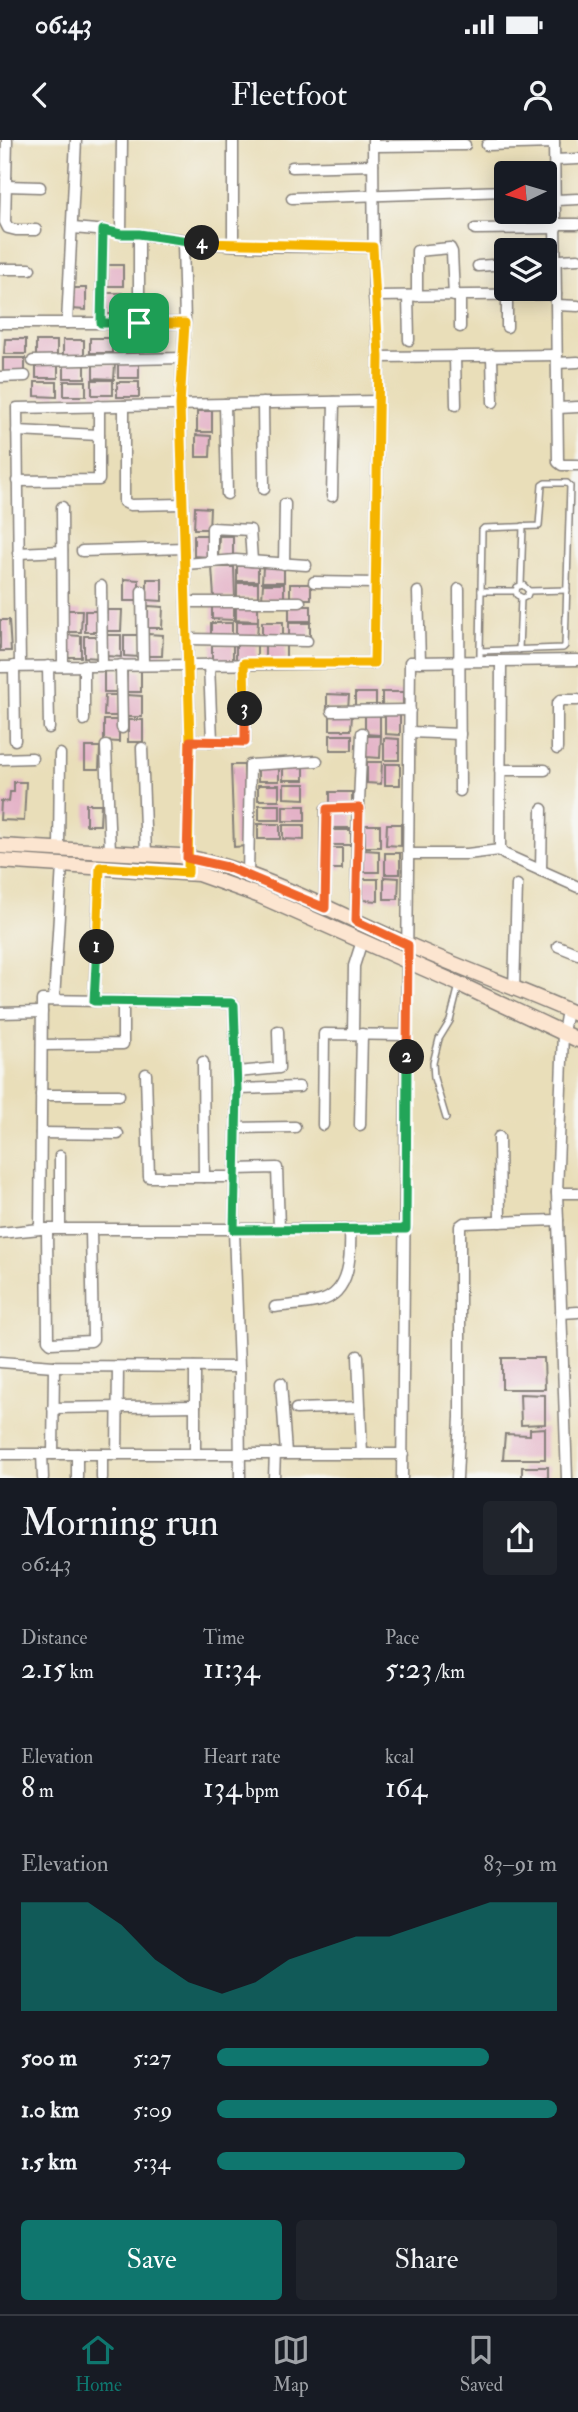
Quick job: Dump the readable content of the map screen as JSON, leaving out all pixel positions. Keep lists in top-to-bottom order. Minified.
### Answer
{"north":"left","page":{"status":"06:43","header":"Fleetfoot","pins":["4","3","1","2"],"heading":["Morning run","06:43"],"stats":[["Distance","2.15 km"],["Time","11:34"],["Pace","5:23 /km"],["Elevation","8 m"],["Heart rate","134 bpm"],["kcal","164"]],"chart":["Elevation","83–91 m"],"list":[{"name":"500 m","note":"5:27"},{"name":"1.0 km","note":"5:09"},{"name":"1.5 km","note":"5:34"}],"buttons":["Save","Share"],"tabs":["Home","Map","Saved"]}}
